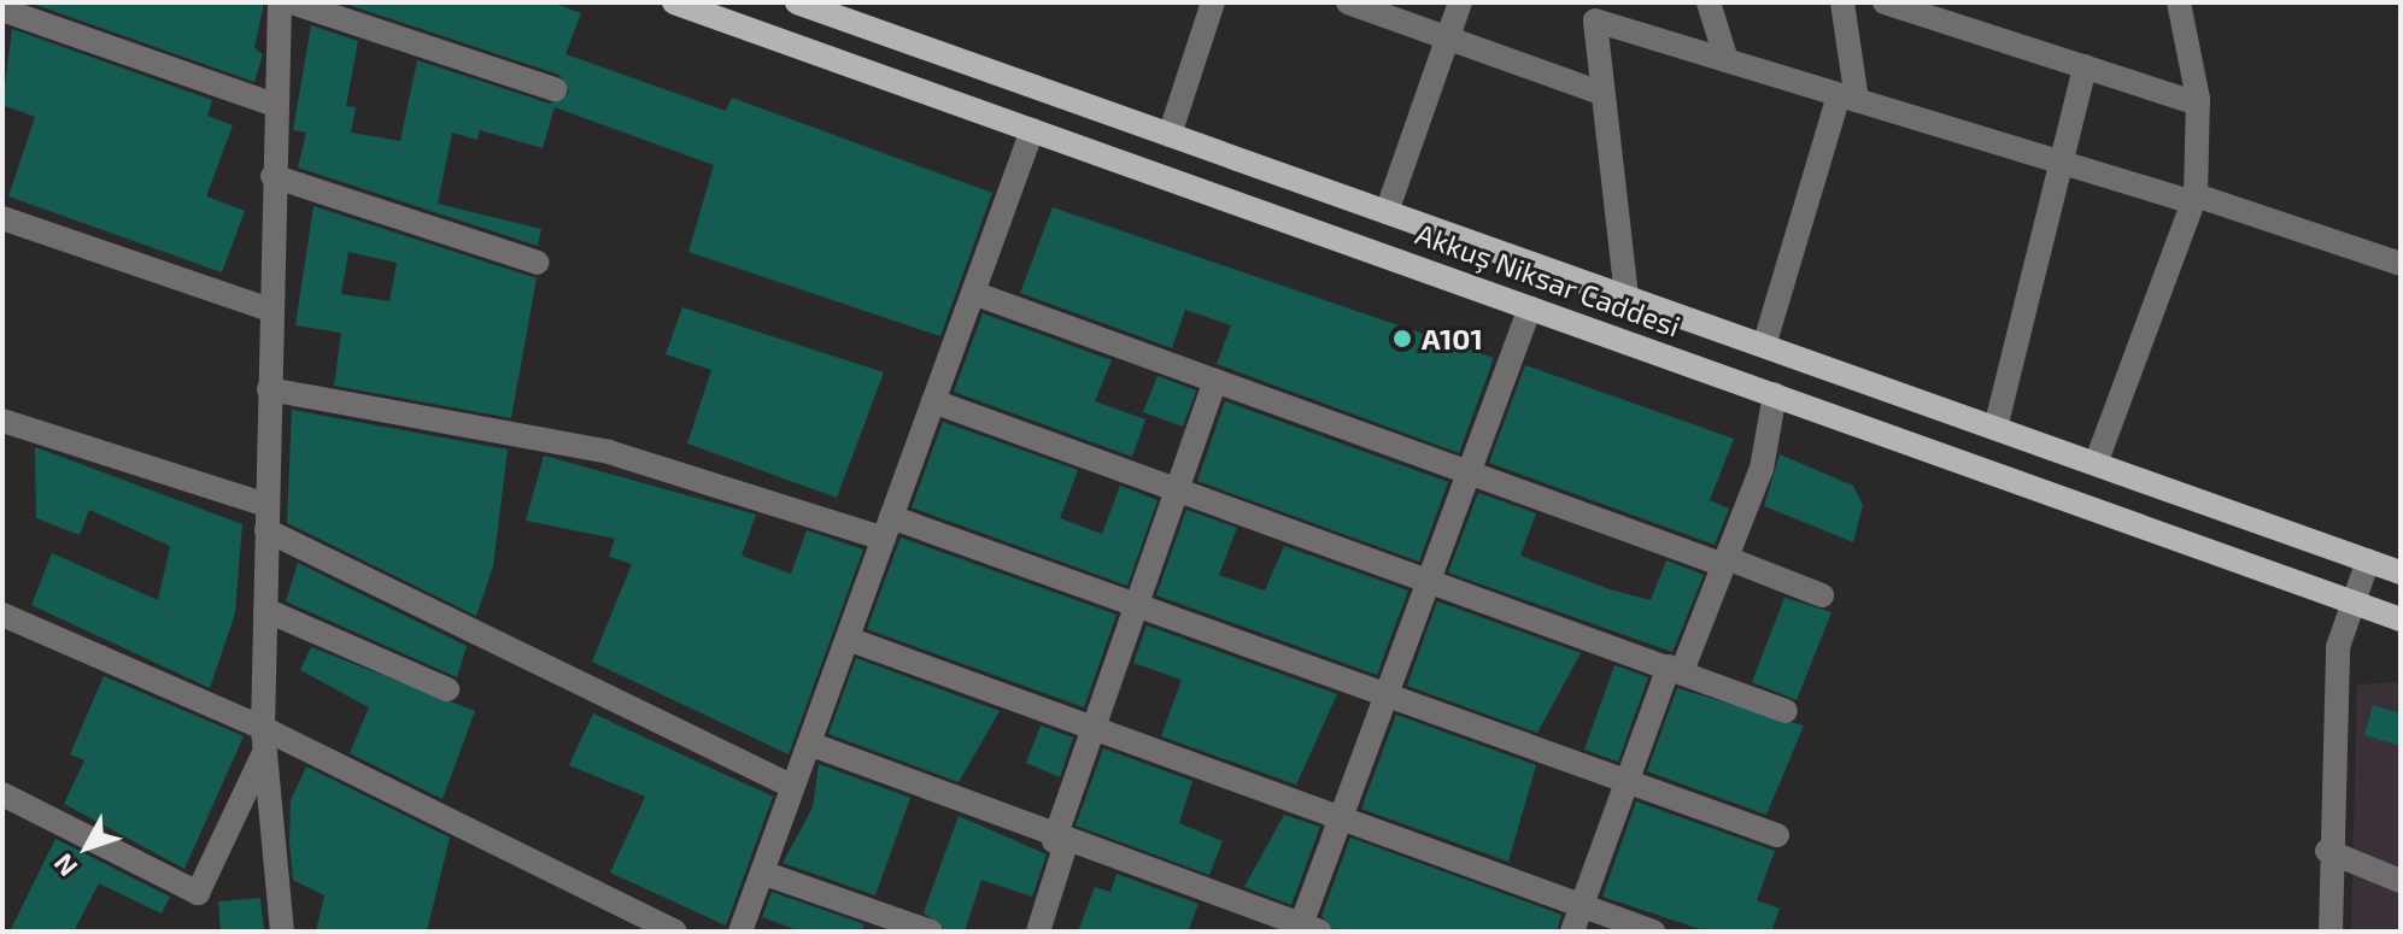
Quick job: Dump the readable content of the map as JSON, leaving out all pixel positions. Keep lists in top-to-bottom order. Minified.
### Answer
{"streets":{"main road":["Akkuş Niksar Caddesi"]},"places":["A101"],"north":"bottom left"}
